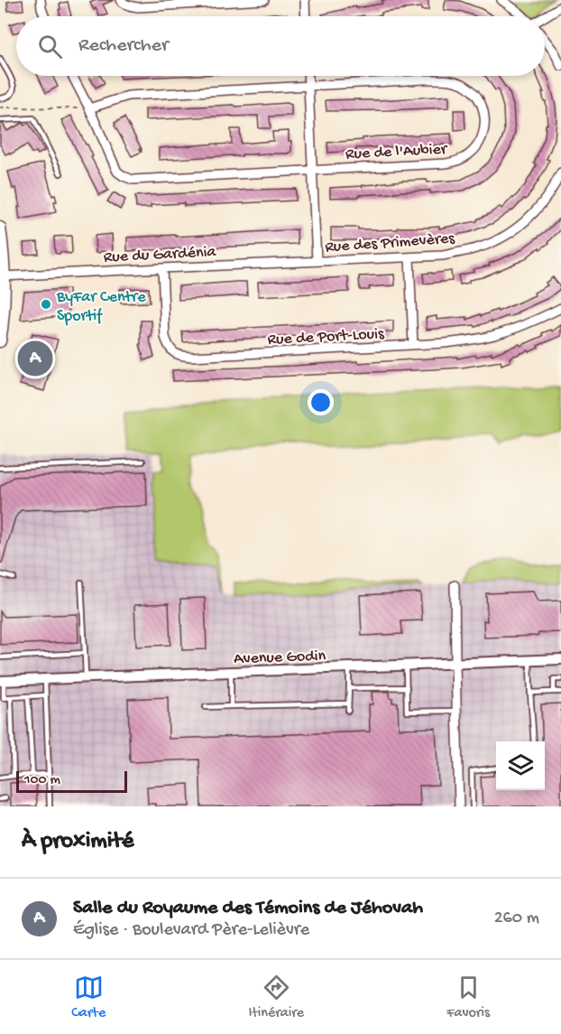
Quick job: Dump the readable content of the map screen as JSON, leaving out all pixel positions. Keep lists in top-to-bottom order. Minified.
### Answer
{"streets":{"street":["Rue de l'Aubier","Rue des Primevères","Rue du Gardénia","Rue de Port-Louis","Avenue Godin"]},"crossings":[["Rue des Primevères","Rue du Gardénia"],["Rue du Gardénia","Rue de Port-Louis"]],"places":["ByFar Centre Sportif"],"scale_bar":"100 m","page":{"search":"Rechercher","pins":"A","scale":"100 m","heading":"À proximité","list":[{"mark":"A","name":"Salle du Royaume des Témoins de Jéhovah","note":"Église · Boulevard Père-Lelièvre","value":"260 m"}],"nav":["Carte","Itinéraire","Favoris"]}}
